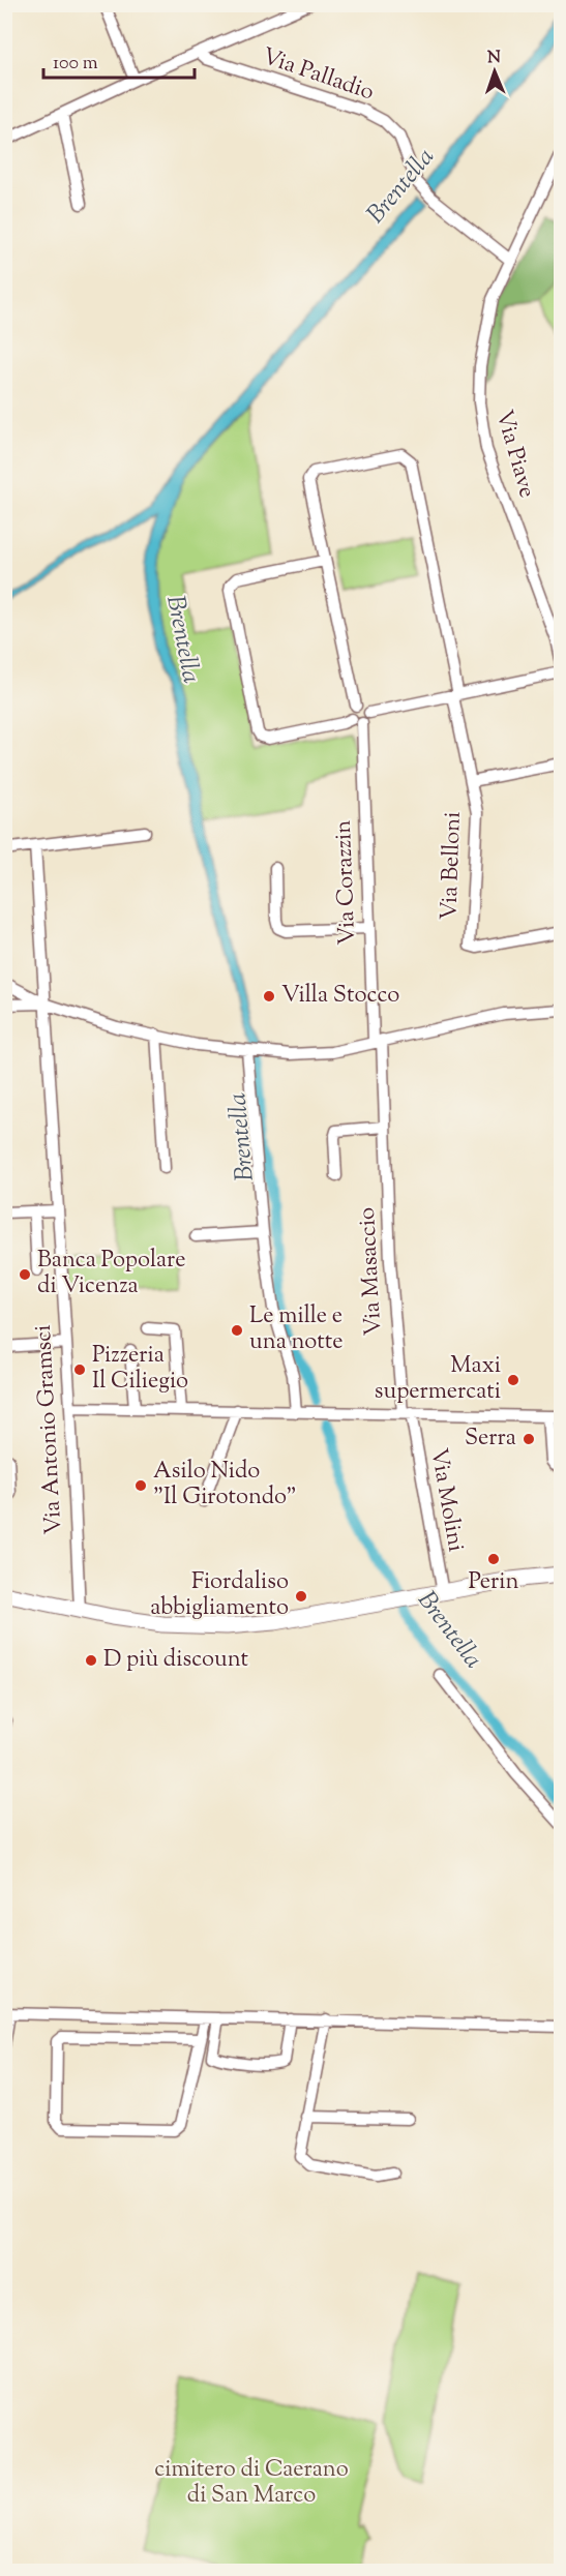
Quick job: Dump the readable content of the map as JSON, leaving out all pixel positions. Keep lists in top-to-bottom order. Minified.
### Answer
{"streets":{"street":["Via Palladio","Via Piave","Via Belloni","Via Corazzin","Via Masaccio","Via Antonio Gramsci","Via Molini"]},"crossings":[["Via Palladio","Via Piave"],["Via Belloni","Via Corazzin"],["Via Corazzin","Via Masaccio"],["Via Masaccio","Via Molini"]],"water":["Brentella"],"parks":["cimitero di Caerano di San Marco"],"places":["Villa Stocco","Banca Popolare di Vicenza","Le mille e una notte","Pizzeria Il Ciliegio","Maxi supermercati","Serra","Asilo Nido \"Il Girotondo\"","Perin","Fiordaliso abbigliamento","D più discount"],"scale_bar":"100 m","north":"top"}
